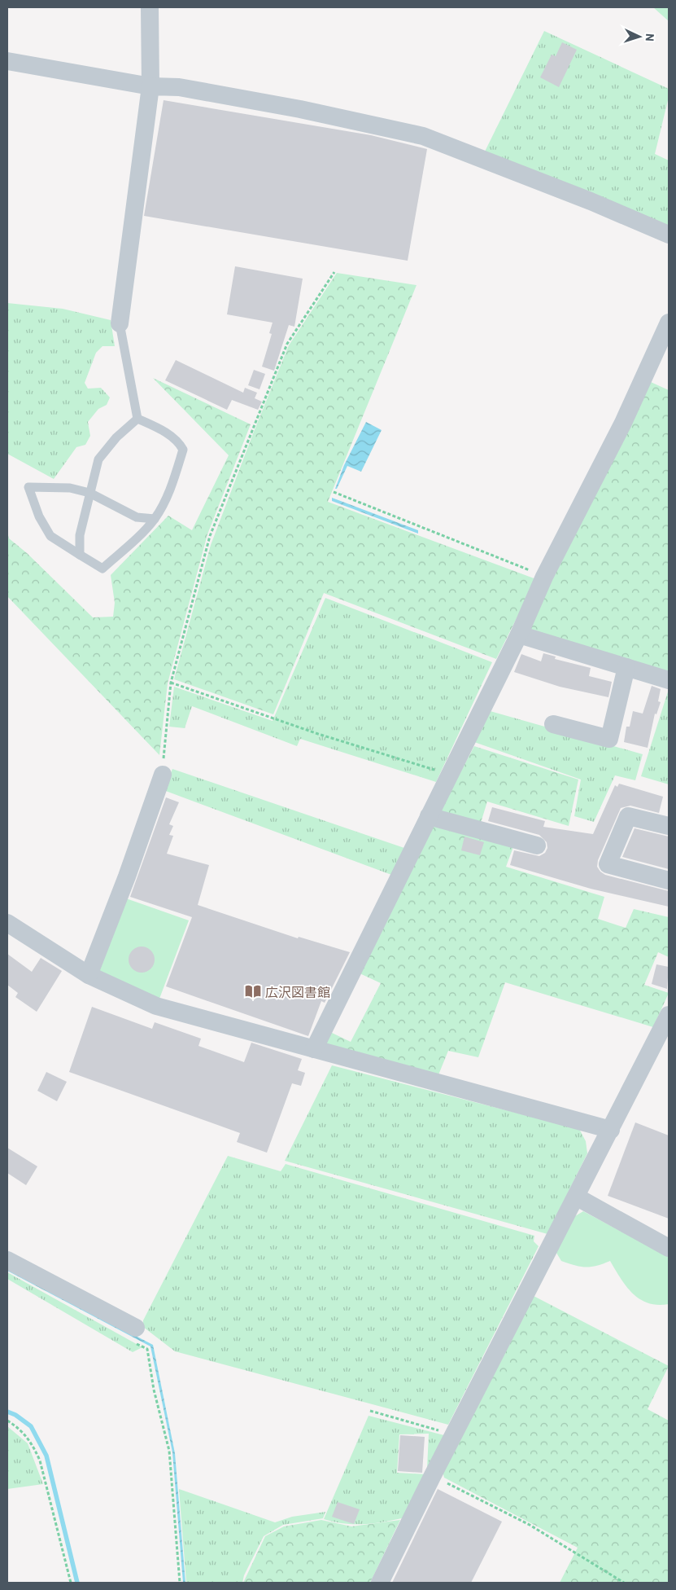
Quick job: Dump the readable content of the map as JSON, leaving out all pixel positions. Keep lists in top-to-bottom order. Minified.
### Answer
{"places":{"library":["広沢図書館"]},"north":"right"}
